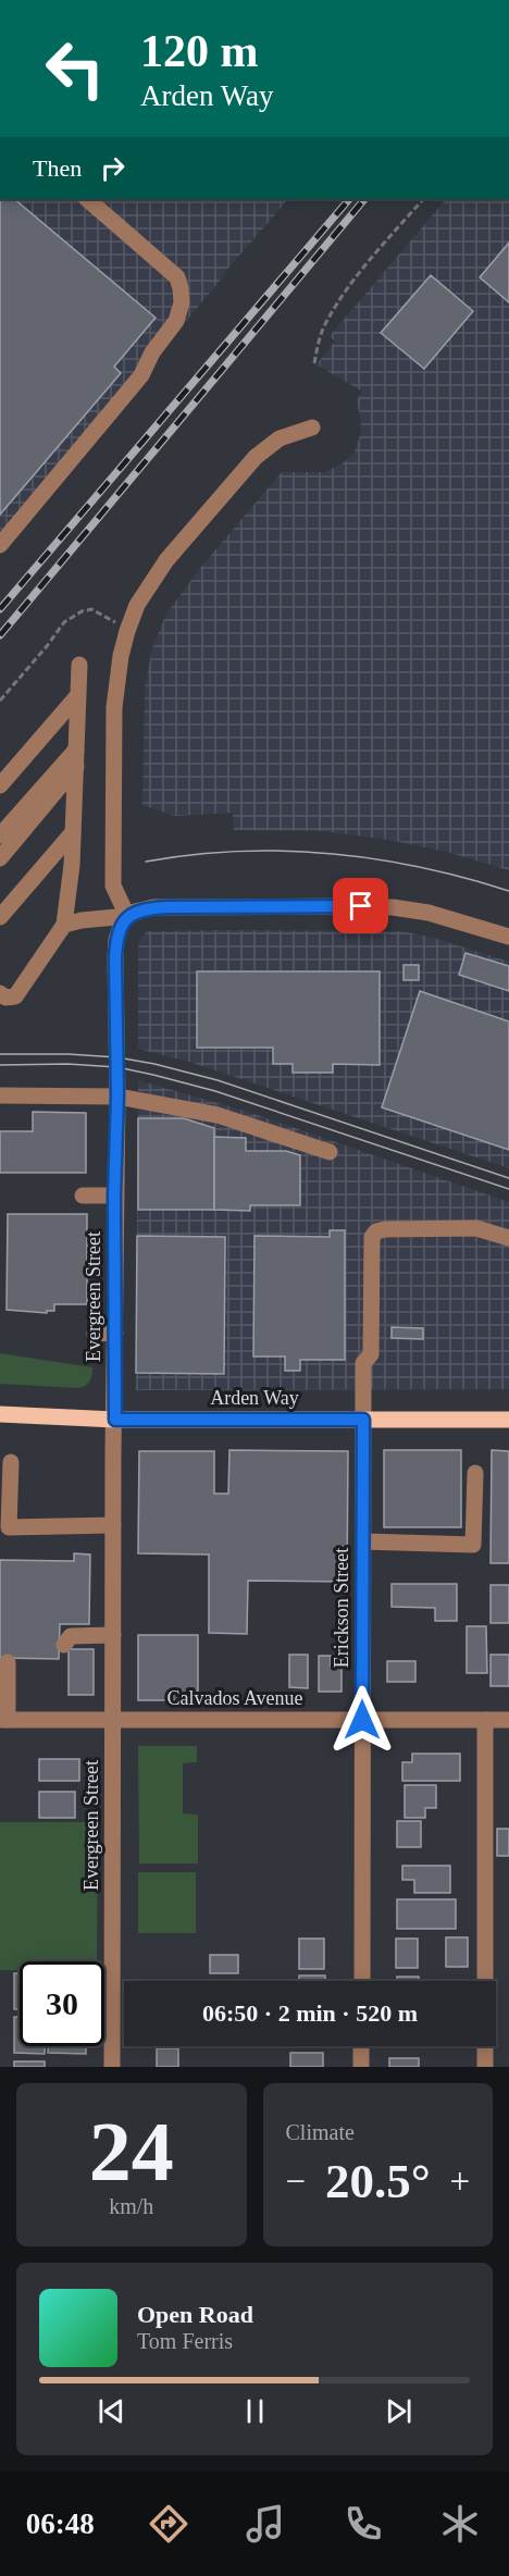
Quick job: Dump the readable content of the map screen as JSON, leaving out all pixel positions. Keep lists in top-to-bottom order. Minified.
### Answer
{"streets":{"main road":["Arden Way"],"street":["Evergreen Street","Erickson Street","Calvados Avenue"]},"crossings":[["Evergreen Street","Arden Way"],["Evergreen Street","Calvados Avenue"],["Arden Way","Erickson Street"],["Erickson Street","Calvados Avenue"]],"page":{"turn":["120 m","Arden Way"],"then":"Then","limit":"30","trip":"06:50 · 2 min · 520 m","tile":[["24","km/h"],"Climate"],"heat":["−","20.5°","+"],"song":["Open Road","Tom Ferris"],"tabs":"06:48"}}
